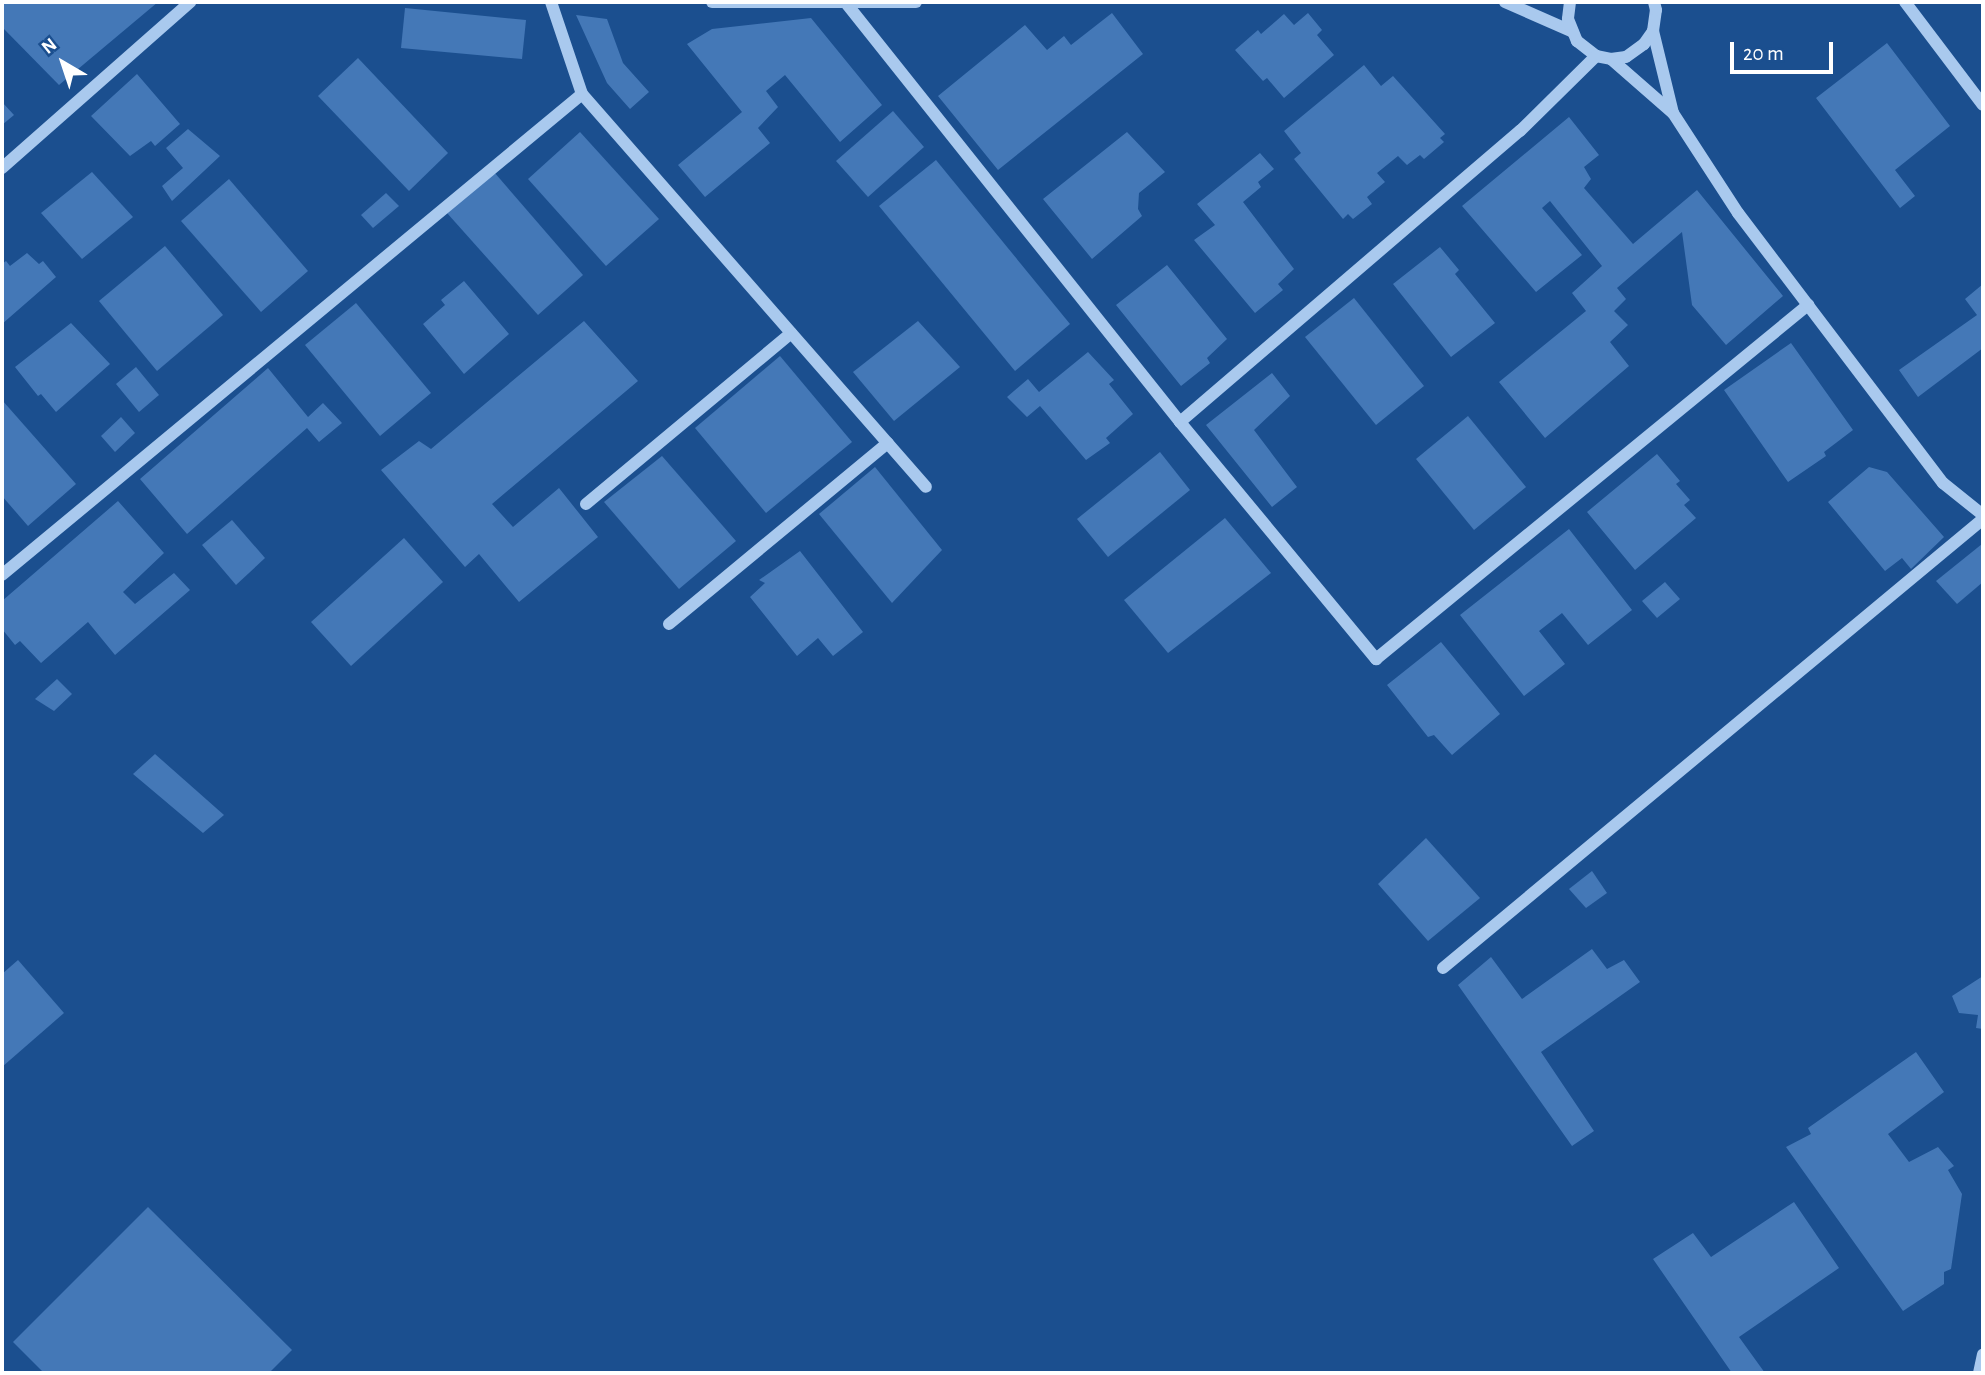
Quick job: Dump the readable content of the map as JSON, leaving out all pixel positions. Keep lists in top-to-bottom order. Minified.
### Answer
{"scale_bar":"20 m","north":"top left"}
